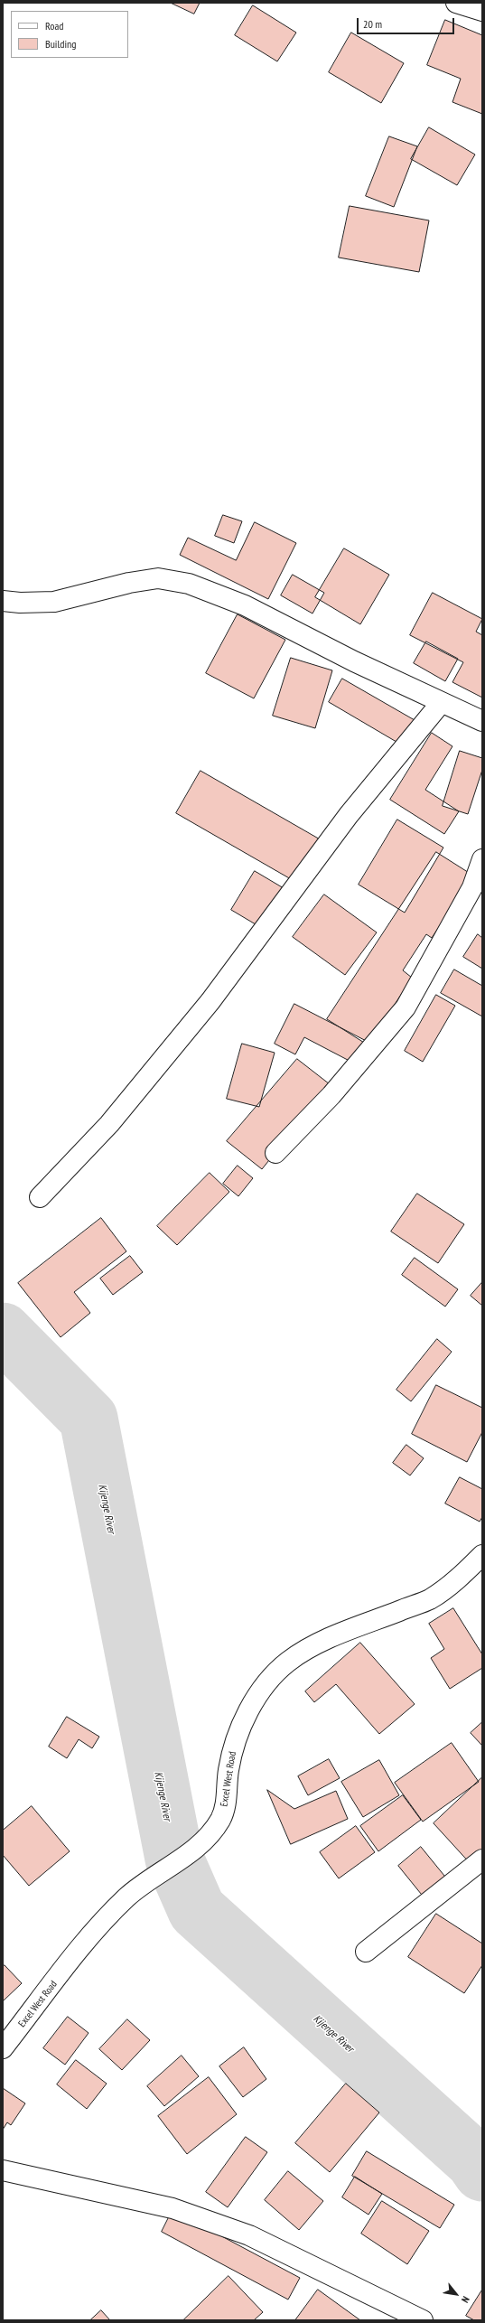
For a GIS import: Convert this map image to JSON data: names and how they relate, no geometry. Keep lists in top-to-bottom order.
{
  "streets": {
    "street": ["Excel West Road"]
  },
  "water": ["Kijenge River"],
  "legend": ["Road", "Building"],
  "scale_bar": "20 m",
  "north": "bottom right"
}
